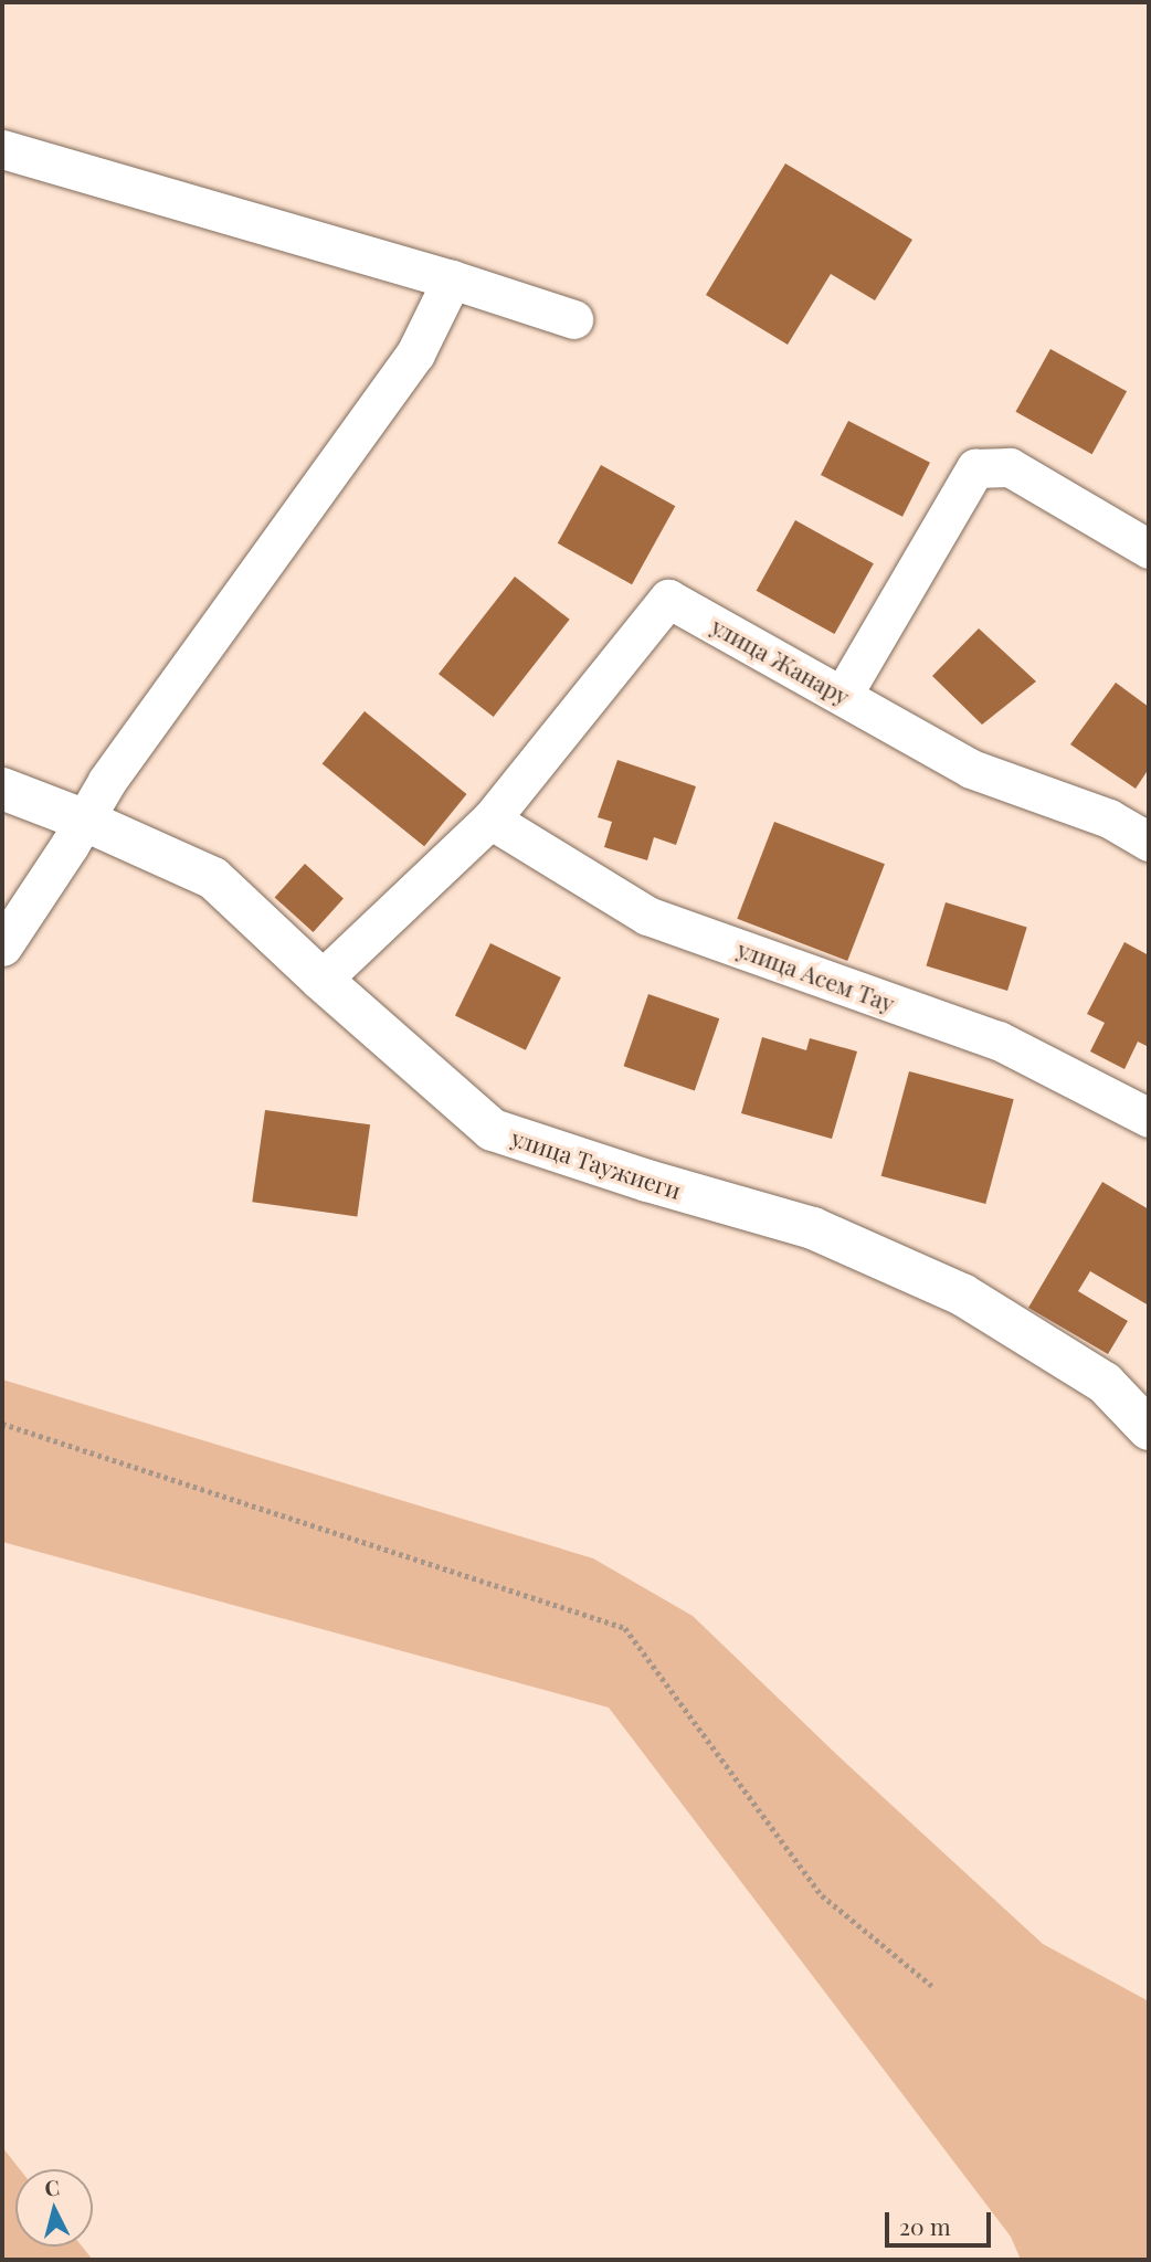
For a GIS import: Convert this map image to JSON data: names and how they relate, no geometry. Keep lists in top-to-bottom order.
{
  "streets": {
    "street": ["улица Жанару", "улица Асем Тау", "улица Таужиеги"]
  },
  "crossings": [
    ["улица Жанару", "улица Асем Тау"]
  ],
  "scale_bar": "20 m",
  "north": "top"
}
